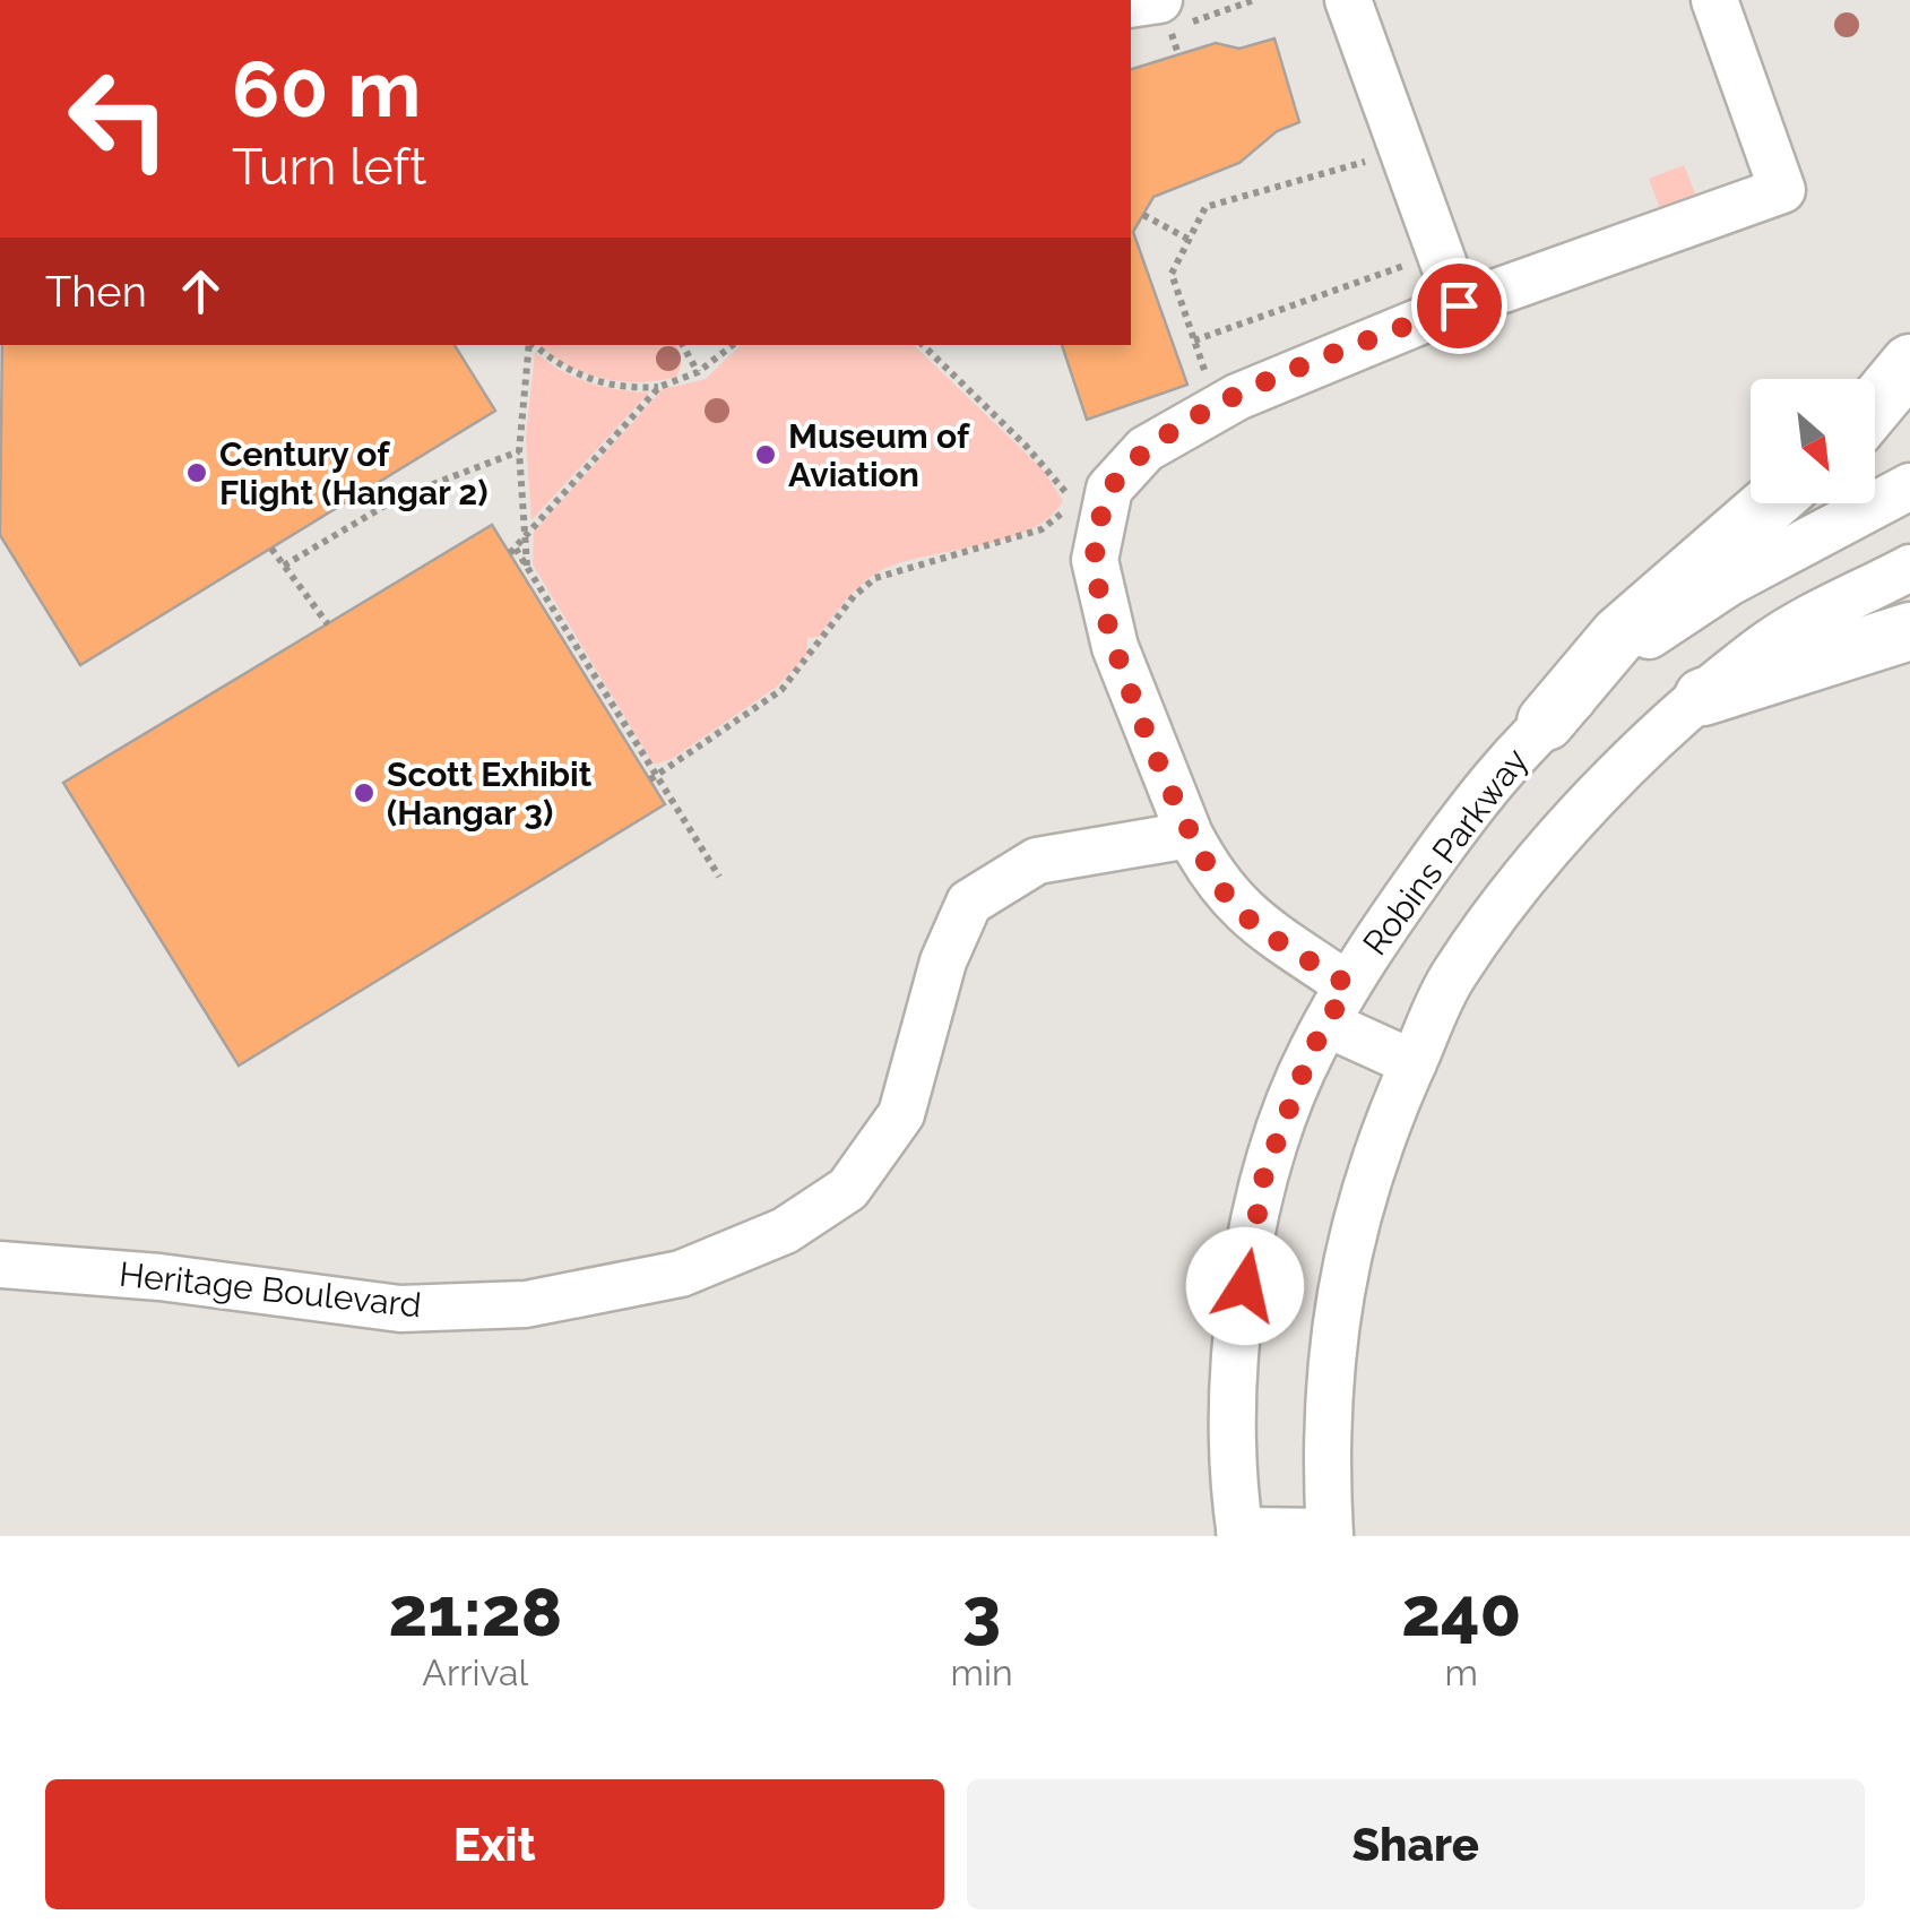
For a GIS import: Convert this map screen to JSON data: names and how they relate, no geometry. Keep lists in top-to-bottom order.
{
  "streets": {
    "street": ["Robins Parkway", "Heritage Boulevard"]
  },
  "places": ["Museum of Aviation", "Century of Flight (Hangar 2)", "Scott Exhibit (Hangar 3)"],
  "north": "bottom right",
  "page": {
    "turn": ["60 m", "Turn left"],
    "then": "Then",
    "eta": [
      "21:28",
      "Arrival",
      "3",
      "min",
      "240",
      "m"
    ],
    "buttons": ["Exit", "Share"]
  }
}
